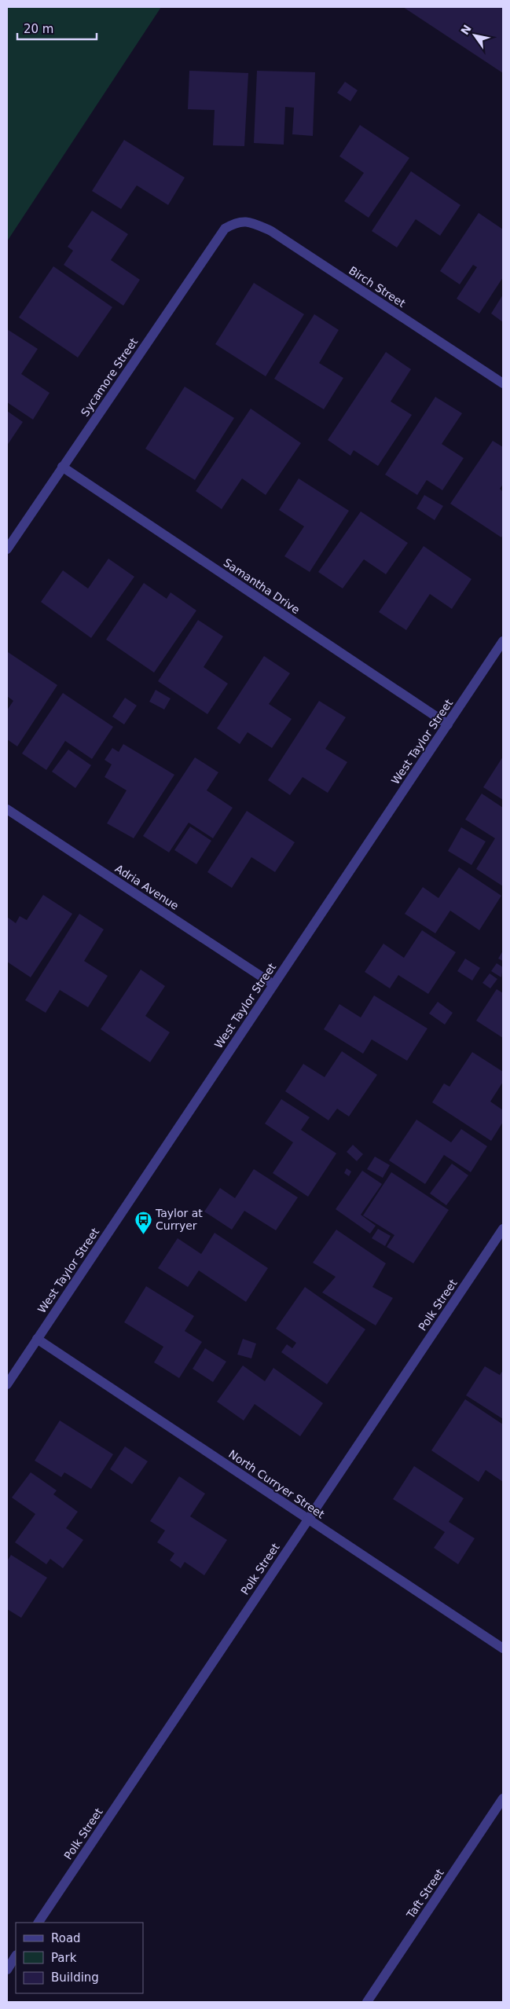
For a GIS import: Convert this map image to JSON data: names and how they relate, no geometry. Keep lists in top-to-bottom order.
{
  "streets": {
    "street": [
      "Birch Street",
      "Sycamore Street",
      "Samantha Drive",
      "West Taylor Street",
      "Adria Avenue",
      "Polk Street",
      "North Curryer Street",
      "Taft Street"
    ]
  },
  "crossings": [
    ["Birch Street", "Sycamore Street"],
    ["Sycamore Street", "Samantha Drive"],
    ["Samantha Drive", "West Taylor Street"],
    ["West Taylor Street", "Adria Avenue"],
    ["West Taylor Street", "North Curryer Street"],
    ["Polk Street", "North Curryer Street"]
  ],
  "places": {
    "bus stop": ["Taylor at Curryer"]
  },
  "legend": ["Road", "Park", "Building"],
  "scale_bar": "20 m",
  "north": "top left"
}
